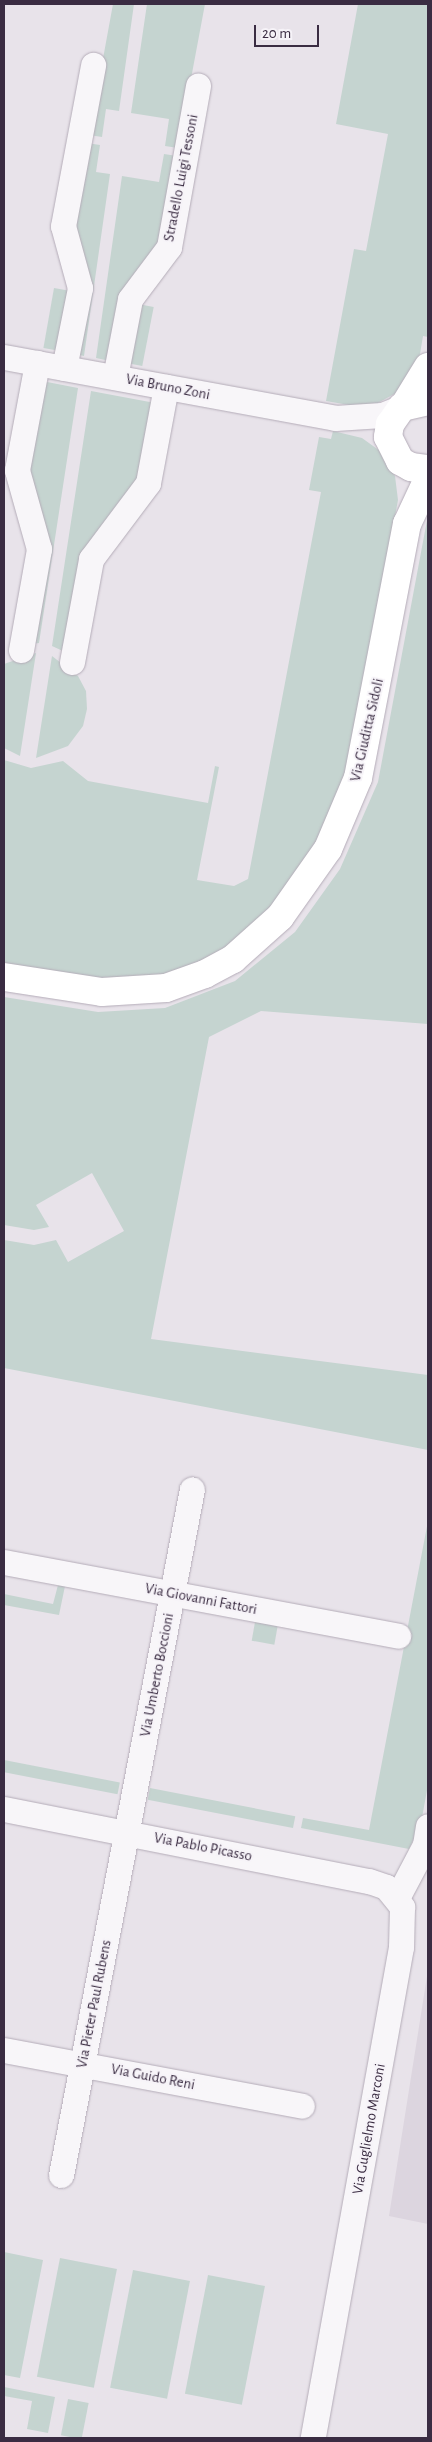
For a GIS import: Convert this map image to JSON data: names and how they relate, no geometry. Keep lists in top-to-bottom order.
{
  "streets": {
    "street": [
      "Stradello Luigi Tessoni",
      "Via Bruno Zoni",
      "Via Giuditta Sidoli",
      "Via Giovanni Fattori",
      "Via Umberto Boccioni",
      "Via Pablo Picasso",
      "Via Pieter Paul Rubens",
      "Via Guido Reni",
      "Via Guglielmo Marconi"
    ]
  },
  "crossings": [
    ["Stradello Luigi Tessoni", "Via Bruno Zoni"],
    ["Via Bruno Zoni", "Via Giuditta Sidoli"],
    ["Via Giovanni Fattori", "Via Umberto Boccioni"],
    ["Via Umberto Boccioni", "Via Pablo Picasso"],
    ["Via Umberto Boccioni", "Via Pieter Paul Rubens"],
    ["Via Pablo Picasso", "Via Pieter Paul Rubens"],
    ["Via Pablo Picasso", "Via Guglielmo Marconi"],
    ["Via Pieter Paul Rubens", "Via Guido Reni"]
  ],
  "scale_bar": "20 m"
}
